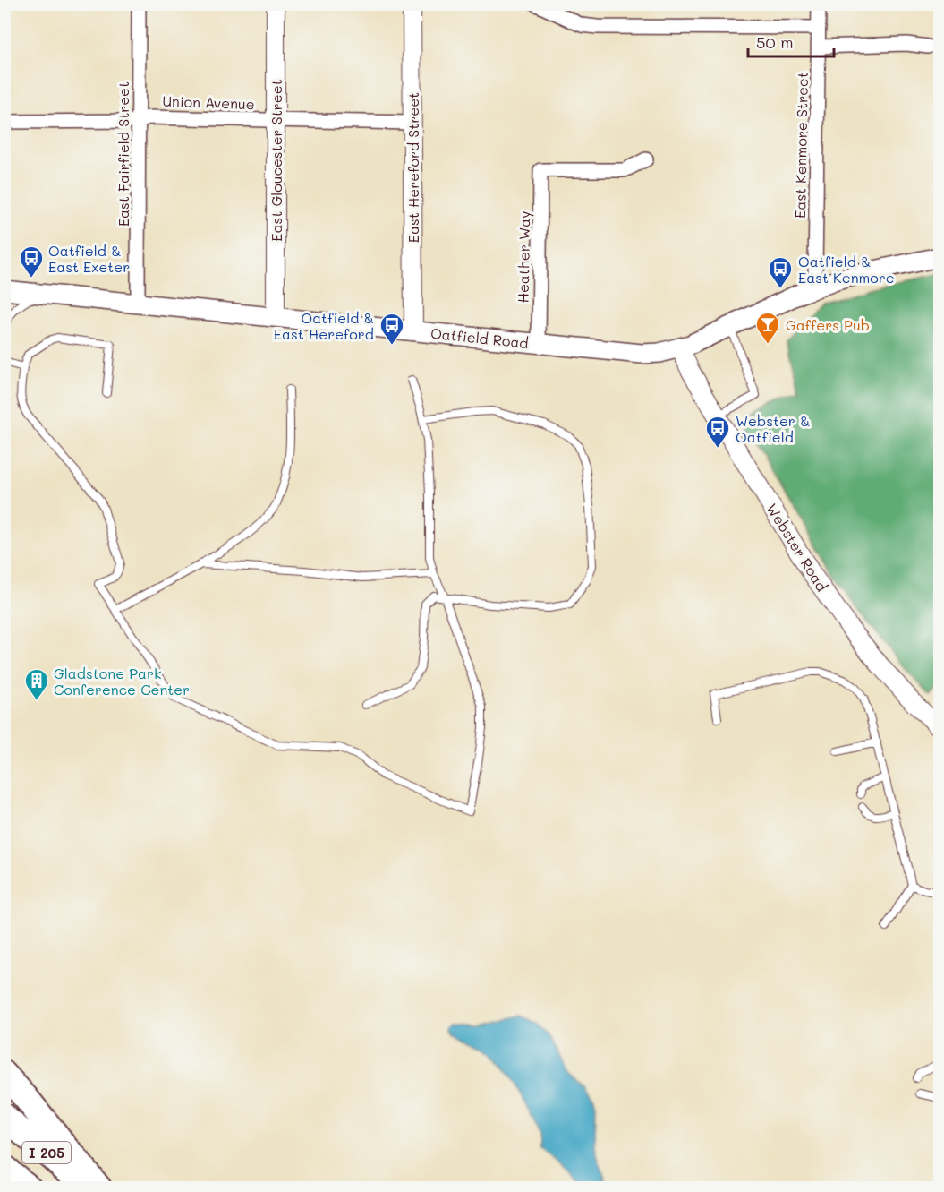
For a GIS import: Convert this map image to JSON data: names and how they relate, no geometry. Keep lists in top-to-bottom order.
{
  "streets": {
    "highway": ["I 205"],
    "main road": ["Oatfield Road"],
    "street": [
      "Union Avenue",
      "East Kenmore Street",
      "East Fairfield Street",
      "East Gloucester Street",
      "East Hereford Street",
      "Heather Way",
      "Webster Road"
    ]
  },
  "crossings": [
    ["Union Avenue", "East Fairfield Street"],
    ["Union Avenue", "East Gloucester Street"],
    ["Union Avenue", "East Hereford Street"],
    ["East Kenmore Street", "Oatfield Road"],
    ["East Fairfield Street", "Oatfield Road"],
    ["East Gloucester Street", "Oatfield Road"],
    ["East Hereford Street", "Oatfield Road"],
    ["Heather Way", "Oatfield Road"],
    ["Oatfield Road", "Webster Road"]
  ],
  "places": {
    "bus stop": [
      "Oatfield & East Exeter",
      "Oatfield & East Kenmore",
      "Oatfield & East Hereford",
      "Webster & Oatfield"
    ],
    "bar": ["Gaffers Pub"],
    "building": ["Gladstone Park Conference Center"]
  },
  "scale_bar": "50 m"
}
